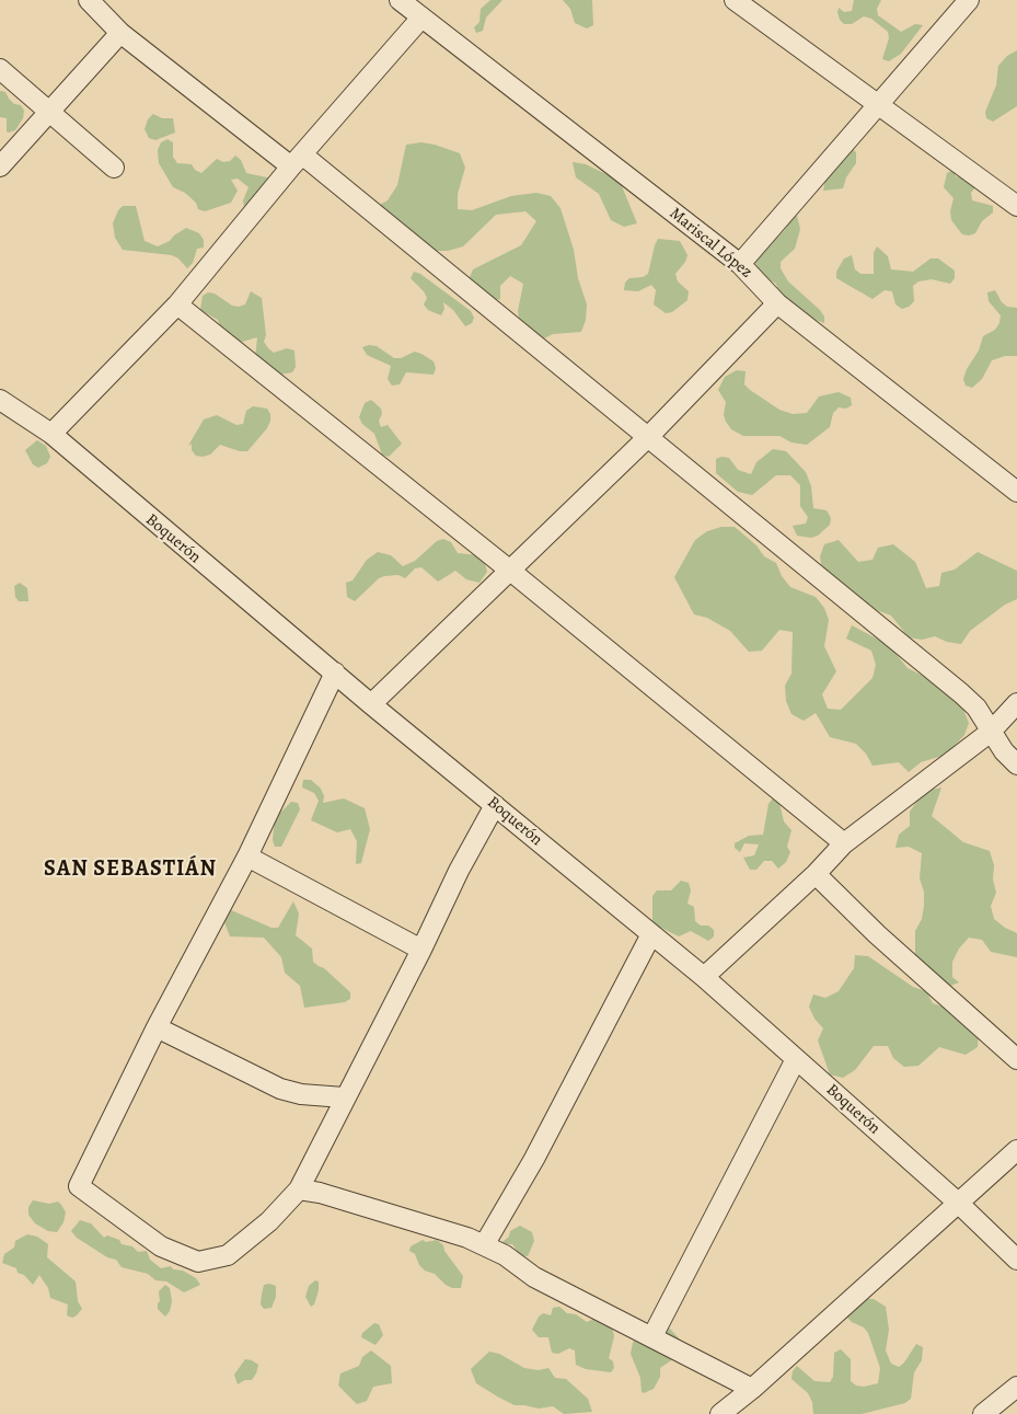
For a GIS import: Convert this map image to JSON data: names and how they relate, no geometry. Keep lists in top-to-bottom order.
{
  "streets": {
    "street": ["Mariscal López", "Boquerón"]
  },
  "districts": ["SAN SEBASTIÁN"]
}
